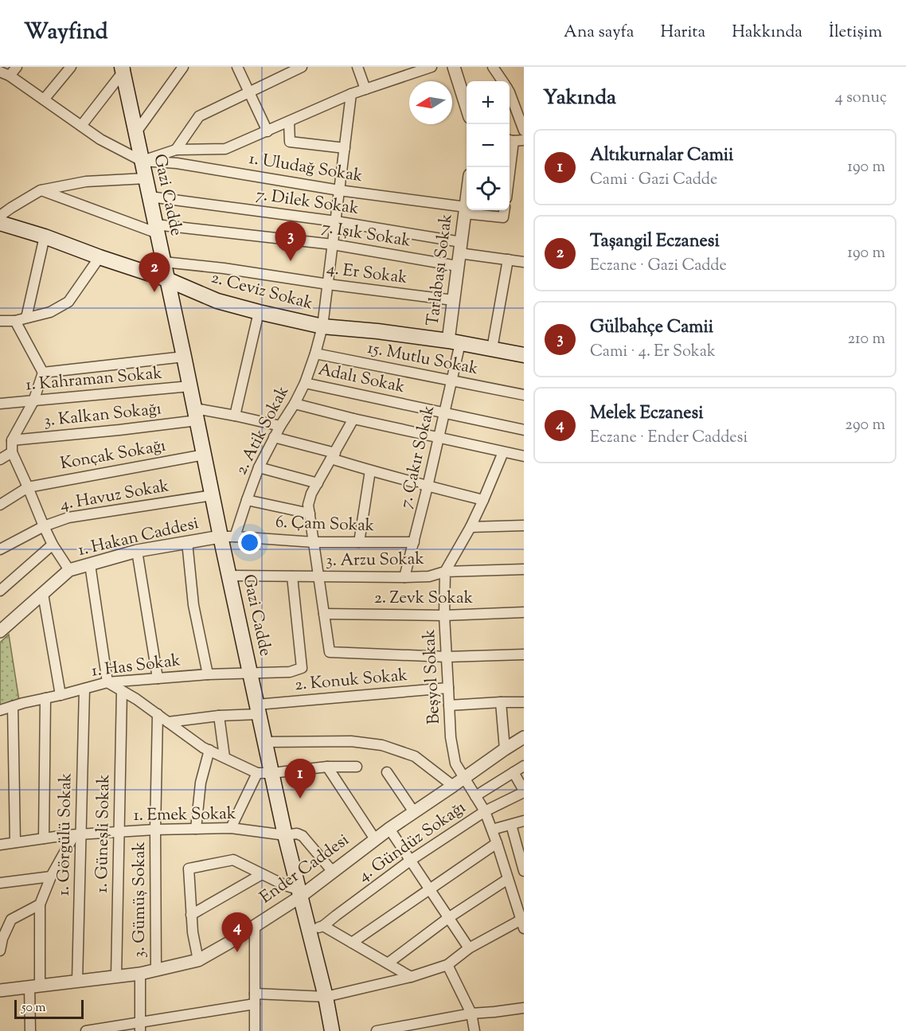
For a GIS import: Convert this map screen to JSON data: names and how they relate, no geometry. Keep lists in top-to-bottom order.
{
  "streets": {
    "main road": ["Gazi Cadde", "2. Ceviz Sokak"],
    "street": [
      "1. Uludağ Sokak",
      "7. Dilek Sokak",
      "7. Işık Sokak",
      "Tarlabaşı Sokak",
      "4. Er Sokak",
      "15. Mutlu Sokak",
      "Adalı Sokak",
      "1. Kahraman Sokak",
      "3. Kalkan Sokağı",
      "2. Atik Sokak",
      "Konçak Sokağı",
      "7. Çakır Sokak",
      "4. Havuz Sokak",
      "6. Çam Sokak",
      "1. Hakan Caddesi",
      "3. Arzu Sokak",
      "2. Zevk Sokak",
      "1. Has Sokak",
      "Beşyol Sokak",
      "2. Konuk Sokak",
      "1. Emek Sokak",
      "1. Güneşli Sokak",
      "1. Görgülü Sokak",
      "4. Gündüz Sokağı",
      "Ender Caddesi",
      "3. Gümüş Sokak"
    ]
  },
  "crossings": [
    ["1. Uludağ Sokak", "Gazi Cadde"],
    ["1. Uludağ Sokak", "Tarlabaşı Sokak"],
    ["1. Uludağ Sokak", "2. Atik Sokak"],
    ["Gazi Cadde", "7. Dilek Sokak"],
    ["Gazi Cadde", "7. Işık Sokak"],
    ["Gazi Cadde", "4. Er Sokak"],
    ["Gazi Cadde", "2. Ceviz Sokak"],
    ["Gazi Cadde", "1. Kahraman Sokak"],
    ["Gazi Cadde", "3. Kalkan Sokağı"],
    ["Gazi Cadde", "2. Atik Sokak"],
    ["Gazi Cadde", "Konçak Sokağı"],
    ["Gazi Cadde", "4. Havuz Sokak"],
    ["Gazi Cadde", "6. Çam Sokak"],
    ["Gazi Cadde", "1. Hakan Caddesi"],
    ["Gazi Cadde", "3. Arzu Sokak"],
    ["Gazi Cadde", "1. Has Sokak"],
    ["Gazi Cadde", "2. Konuk Sokak"],
    ["Gazi Cadde", "1. Emek Sokak"],
    ["Gazi Cadde", "Ender Caddesi"],
    ["7. Dilek Sokak", "Tarlabaşı Sokak"],
    ["7. Dilek Sokak", "2. Atik Sokak"],
    ["7. Işık Sokak", "Tarlabaşı Sokak"],
    ["7. Işık Sokak", "2. Atik Sokak"],
    ["Tarlabaşı Sokak", "4. Er Sokak"],
    ["Tarlabaşı Sokak", "2. Ceviz Sokak"],
    ["Tarlabaşı Sokak", "7. Çakır Sokak"],
    ["4. Er Sokak", "2. Atik Sokak"],
    ["2. Ceviz Sokak", "2. Atik Sokak"],
    ["2. Ceviz Sokak", "7. Çakır Sokak"],
    ["15. Mutlu Sokak", "2. Atik Sokak"],
    ["15. Mutlu Sokak", "7. Çakır Sokak"],
    ["Adalı Sokak", "2. Atik Sokak"],
    ["Adalı Sokak", "7. Çakır Sokak"],
    ["3. Kalkan Sokağı", "2. Atik Sokak"],
    ["2. Atik Sokak", "6. Çam Sokak"],
    ["2. Atik Sokak", "1. Hakan Caddesi"],
    ["7. Çakır Sokak", "6. Çam Sokak"],
    ["7. Çakır Sokak", "3. Arzu Sokak"],
    ["6. Çam Sokak", "1. Hakan Caddesi"],
    ["3. Arzu Sokak", "1. Has Sokak"],
    ["3. Arzu Sokak", "Beşyol Sokak"],
    ["2. Zevk Sokak", "Beşyol Sokak"],
    ["1. Has Sokak", "1. Görgülü Sokak"],
    ["Beşyol Sokak", "2. Konuk Sokak"],
    ["Beşyol Sokak", "4. Gündüz Sokağı"],
    ["Beşyol Sokak", "Ender Caddesi"],
    ["1. Emek Sokak", "1. Güneşli Sokak"],
    ["1. Emek Sokak", "1. Görgülü Sokak"],
    ["1. Emek Sokak", "Ender Caddesi"],
    ["1. Emek Sokak", "3. Gümüş Sokak"],
    ["1. Güneşli Sokak", "Ender Caddesi"],
    ["1. Görgülü Sokak", "Ender Caddesi"],
    ["Ender Caddesi", "3. Gümüş Sokak"]
  ],
  "scale_bar": "50 m",
  "north": "left",
  "page": {
    "header": "Wayfind",
    "nav": [
      "Ana sayfa",
      "Harita",
      "Hakkında",
      "İletişim"
    ],
    "heading": ["Yakında", "4 sonuç"],
    "map_buttons": ["+", "−"],
    "list": [
      {
        "mark": "1",
        "name": "Altıkurnalar Camii",
        "note": "Cami · Gazi Cadde",
        "value": "190 m"
      },
      {
        "mark": "2",
        "name": "Taşangil Eczanesi",
        "note": "Eczane · Gazi Cadde",
        "value": "190 m"
      },
      {
        "mark": "3",
        "name": "Gülbahçe Camii",
        "note": "Cami · 4. Er Sokak",
        "value": "210 m"
      },
      {
        "mark": "4",
        "name": "Melek Eczanesi",
        "note": "Eczane · Ender Caddesi",
        "value": "290 m"
      }
    ],
    "pins": [
      "3",
      "2",
      "1",
      "4"
    ],
    "scale": "50 m"
  }
}
